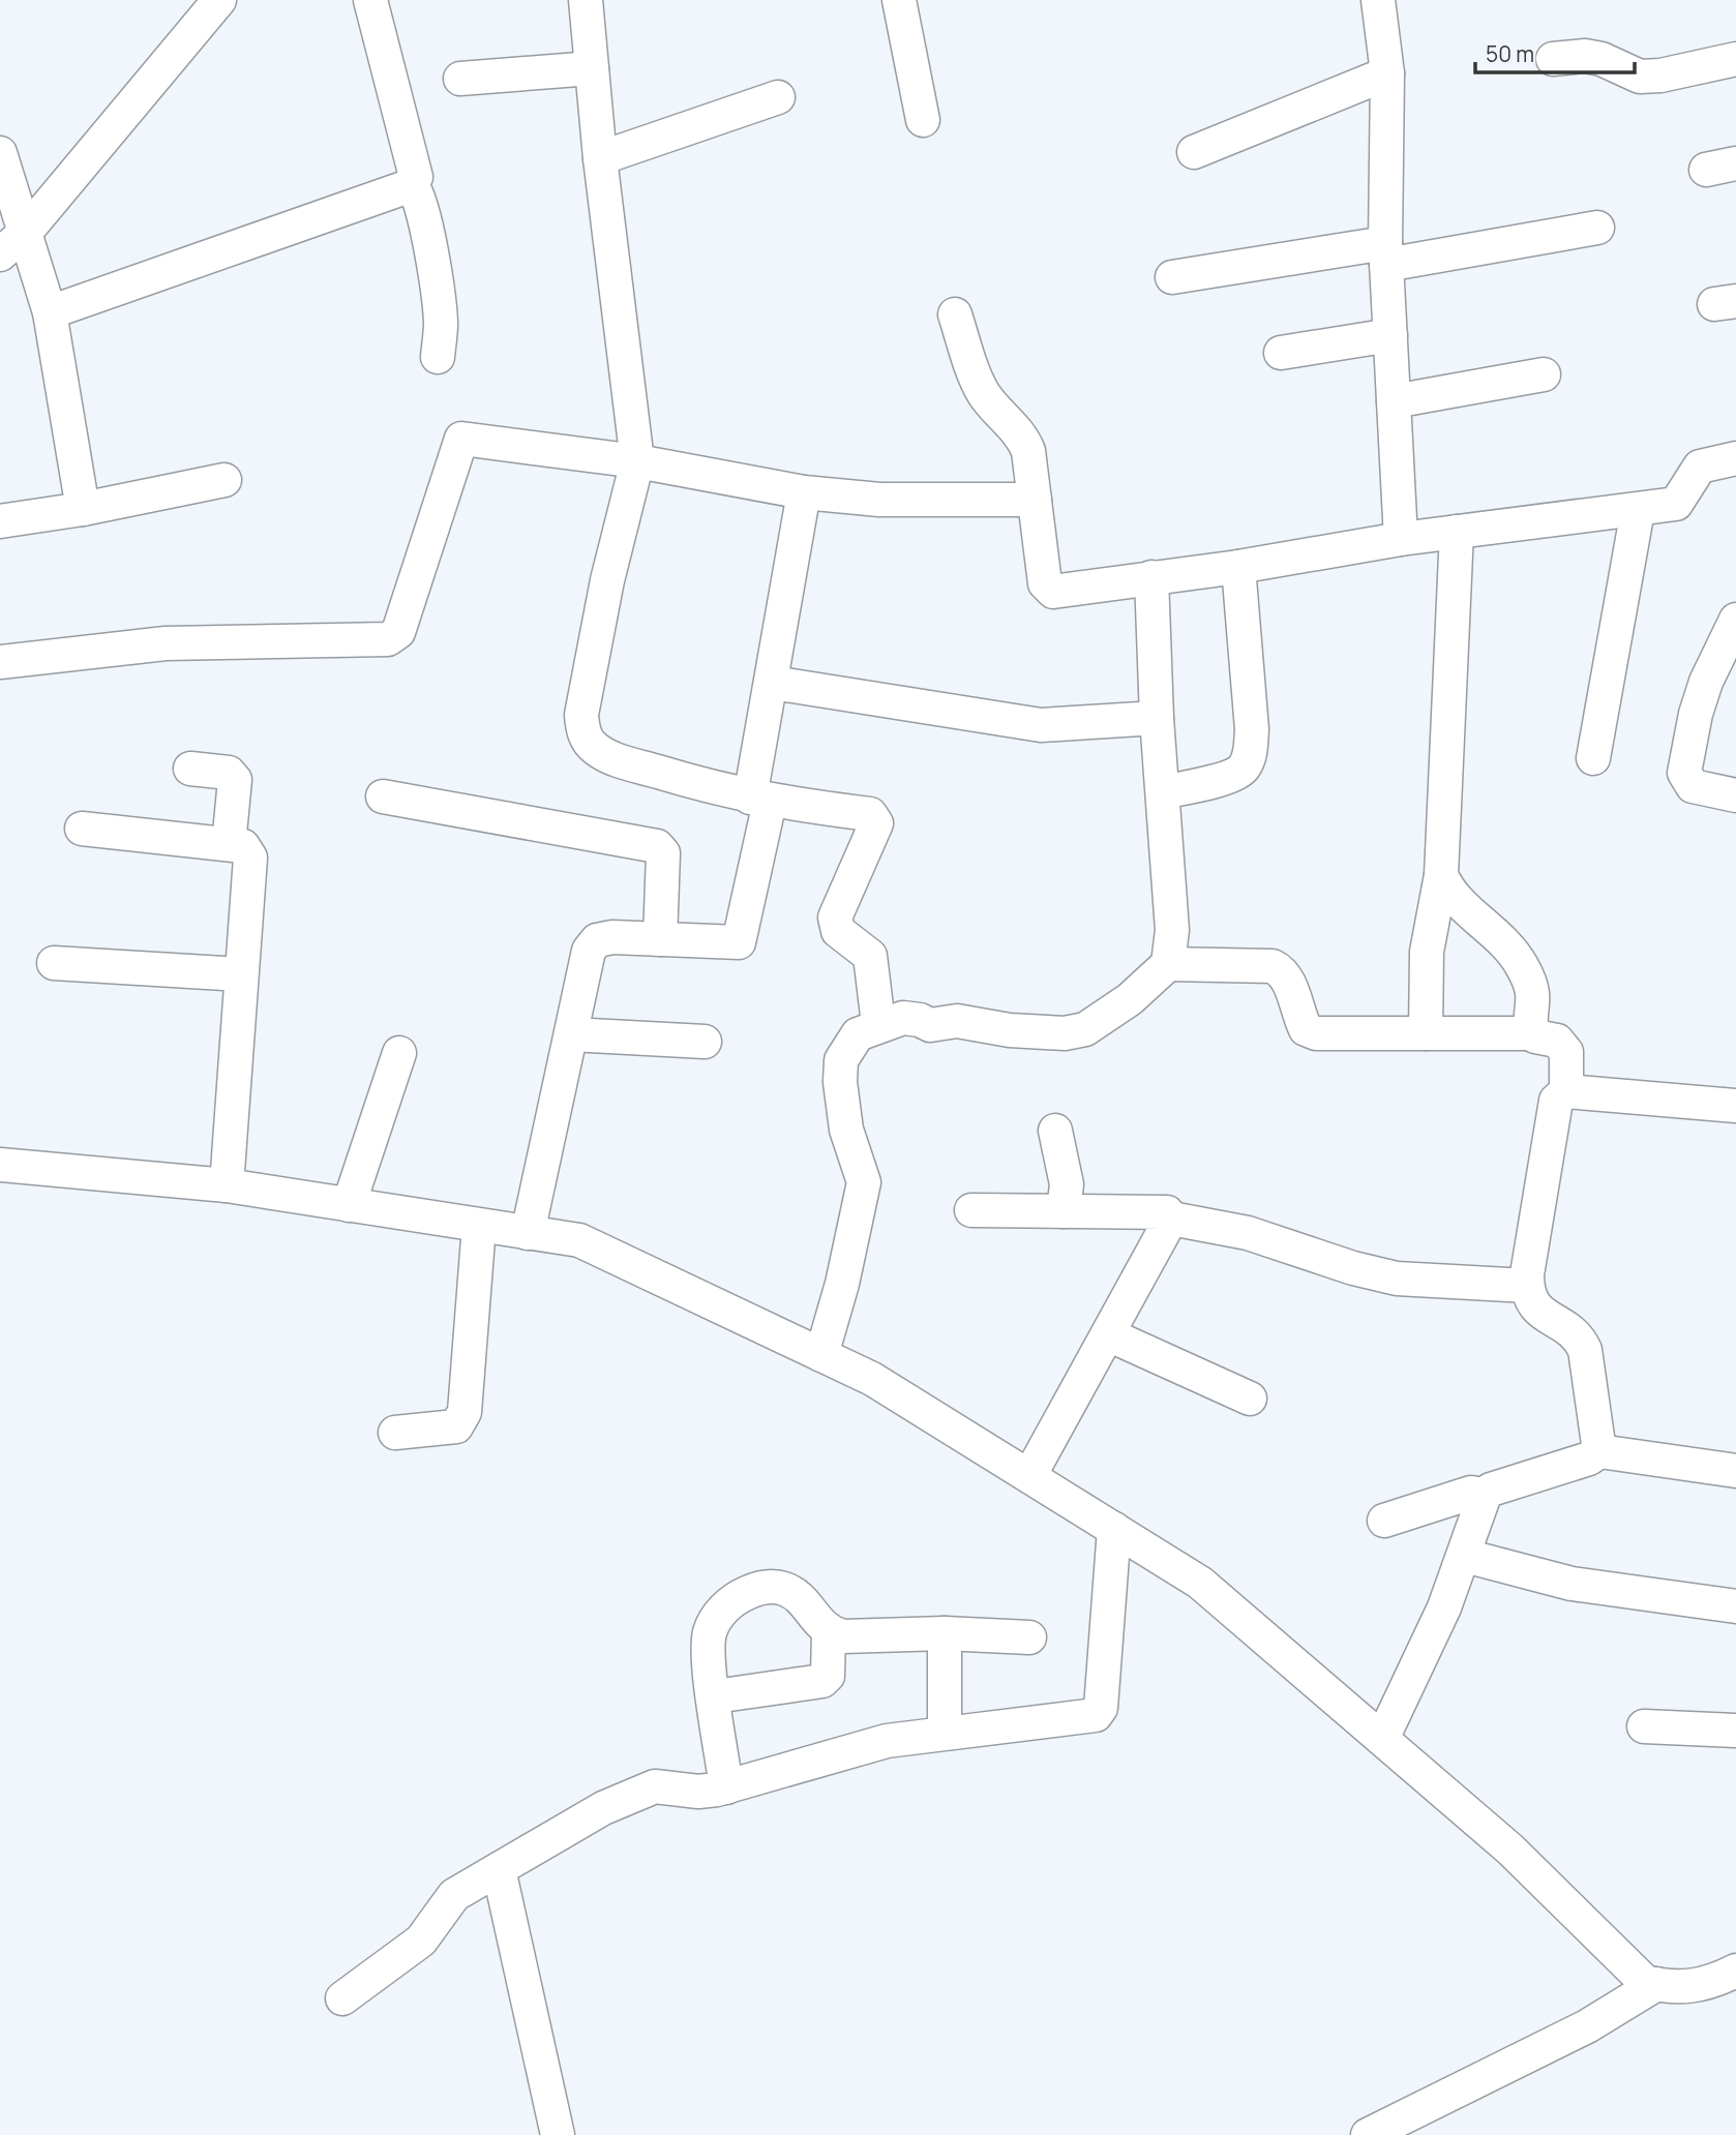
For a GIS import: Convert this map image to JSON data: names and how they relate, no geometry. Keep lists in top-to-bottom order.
{
  "scale_bar": "50 m"
}
